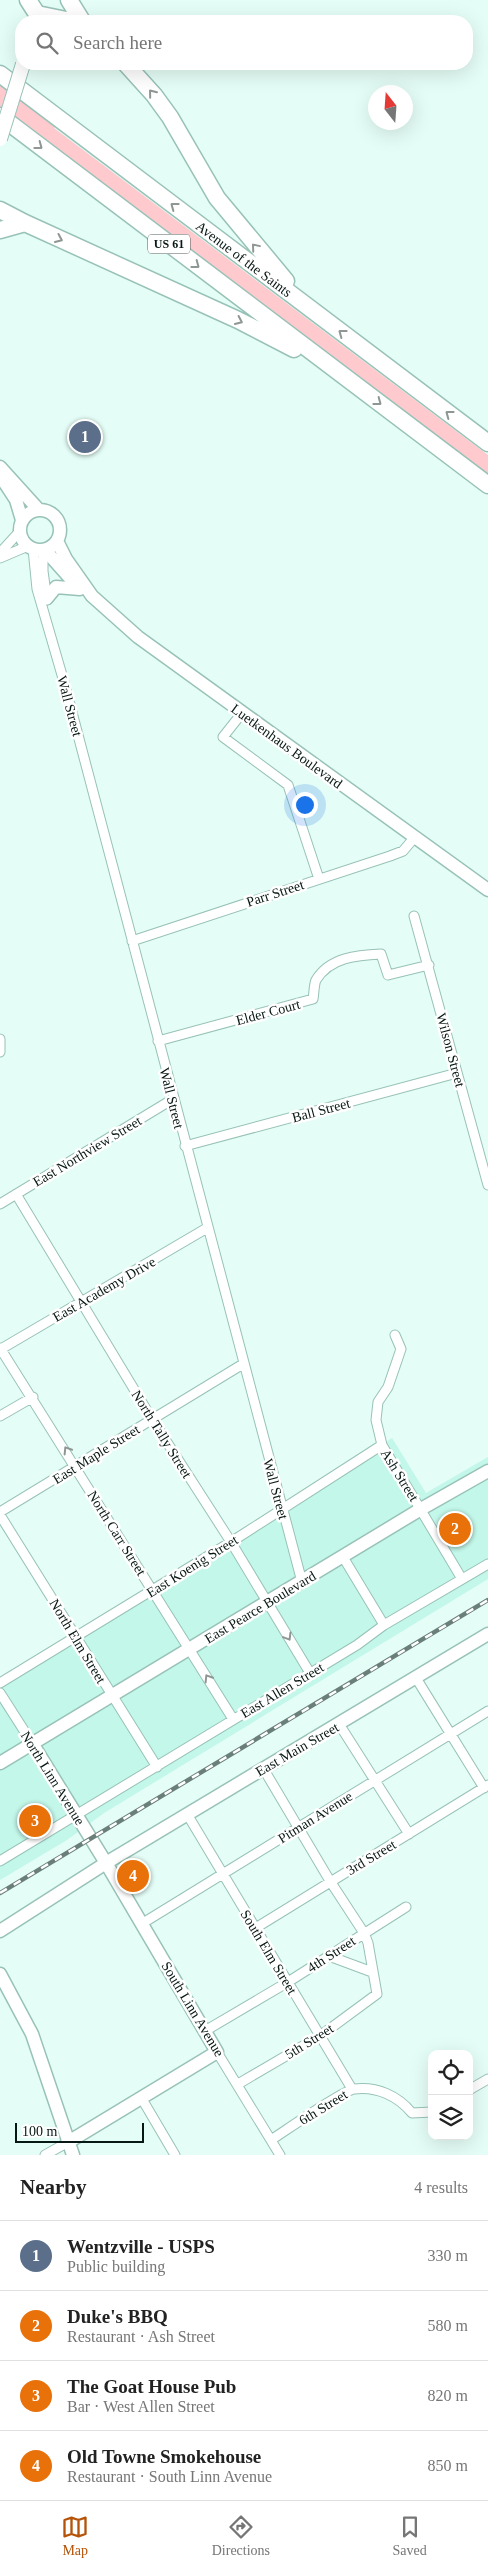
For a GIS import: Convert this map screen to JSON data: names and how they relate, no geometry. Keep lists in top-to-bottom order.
{
  "streets": {
    "highway": ["US 61", "Avenue of the Saints"],
    "main road": [
      "Luetkenhaus Boulevard",
      "East Pearce Boulevard",
      "East Main Street",
      "North Linn Avenue",
      "South Linn Avenue"
    ],
    "street": [
      "Wall Street",
      "Parr Street",
      "Elder Court",
      "Wilson Street",
      "Ball Street",
      "East Northview Street",
      "East Academy Drive",
      "North Tally Street",
      "East Maple Street",
      "Ash Street",
      "North Carr Street",
      "East Koenig Street",
      "North Elm Street",
      "East Allen Street",
      "Pitman Avenue",
      "3rd Street",
      "South Elm Street",
      "4th Street",
      "5th Street",
      "6th Street"
    ]
  },
  "crossings": [
    ["Wall Street", "Luetkenhaus Boulevard"],
    ["Wall Street", "Parr Street"],
    ["Wall Street", "Elder Court"],
    ["Wall Street", "Ball Street"],
    ["Wall Street", "East Northview Street"],
    ["Wall Street", "East Academy Drive"],
    ["Wall Street", "East Maple Street"],
    ["Wall Street", "East Koenig Street"],
    ["Wall Street", "East Pearce Boulevard"],
    ["Luetkenhaus Boulevard", "Parr Street"],
    ["Elder Court", "Wilson Street"],
    ["Wilson Street", "Ball Street"],
    ["East Northview Street", "North Tally Street"],
    ["East Academy Drive", "North Tally Street"],
    ["East Academy Drive", "North Carr Street"],
    ["North Tally Street", "East Maple Street"],
    ["North Tally Street", "East Koenig Street"],
    ["North Tally Street", "East Pearce Boulevard"],
    ["North Tally Street", "East Allen Street"],
    ["East Maple Street", "North Carr Street"],
    ["East Maple Street", "North Elm Street"],
    ["Ash Street", "East Koenig Street"],
    ["Ash Street", "East Pearce Boulevard"],
    ["Ash Street", "East Allen Street"],
    ["North Carr Street", "East Koenig Street"],
    ["North Carr Street", "East Pearce Boulevard"],
    ["North Carr Street", "East Allen Street"],
    ["East Koenig Street", "North Elm Street"],
    ["East Pearce Boulevard", "North Elm Street"],
    ["East Pearce Boulevard", "North Linn Avenue"],
    ["North Elm Street", "East Allen Street"],
    ["East Allen Street", "North Linn Avenue"],
    ["East Main Street", "North Linn Avenue"],
    ["East Main Street", "South Elm Street"],
    ["East Main Street", "South Linn Avenue"],
    ["North Linn Avenue", "South Linn Avenue"],
    ["Pitman Avenue", "South Elm Street"],
    ["Pitman Avenue", "South Linn Avenue"],
    ["3rd Street", "South Elm Street"],
    ["South Elm Street", "4th Street"],
    ["South Elm Street", "5th Street"],
    ["South Elm Street", "6th Street"],
    ["4th Street", "South Linn Avenue"],
    ["South Linn Avenue", "5th Street"],
    ["South Linn Avenue", "6th Street"]
  ],
  "one_way": ["North Carr Street"],
  "scale_bar": "100 m",
  "north": "top",
  "page": {
    "search": "Search here",
    "pins": [
      "1",
      "2",
      "3",
      "4"
    ],
    "scale": "100 m",
    "heading": ["Nearby", "4 results"],
    "list": [
      {
        "mark": "1",
        "name": "Wentzville - USPS",
        "note": "Public building",
        "value": "330 m"
      },
      {
        "mark": "2",
        "name": "Duke's BBQ",
        "note": "Restaurant · Ash Street",
        "value": "580 m"
      },
      {
        "mark": "3",
        "name": "The Goat House Pub",
        "note": "Bar · West Allen Street",
        "value": "820 m"
      },
      {
        "mark": "4",
        "name": "Old Towne Smokehouse",
        "note": "Restaurant · South Linn Avenue",
        "value": "850 m"
      }
    ],
    "nav": ["Map", "Directions", "Saved"]
  }
}
